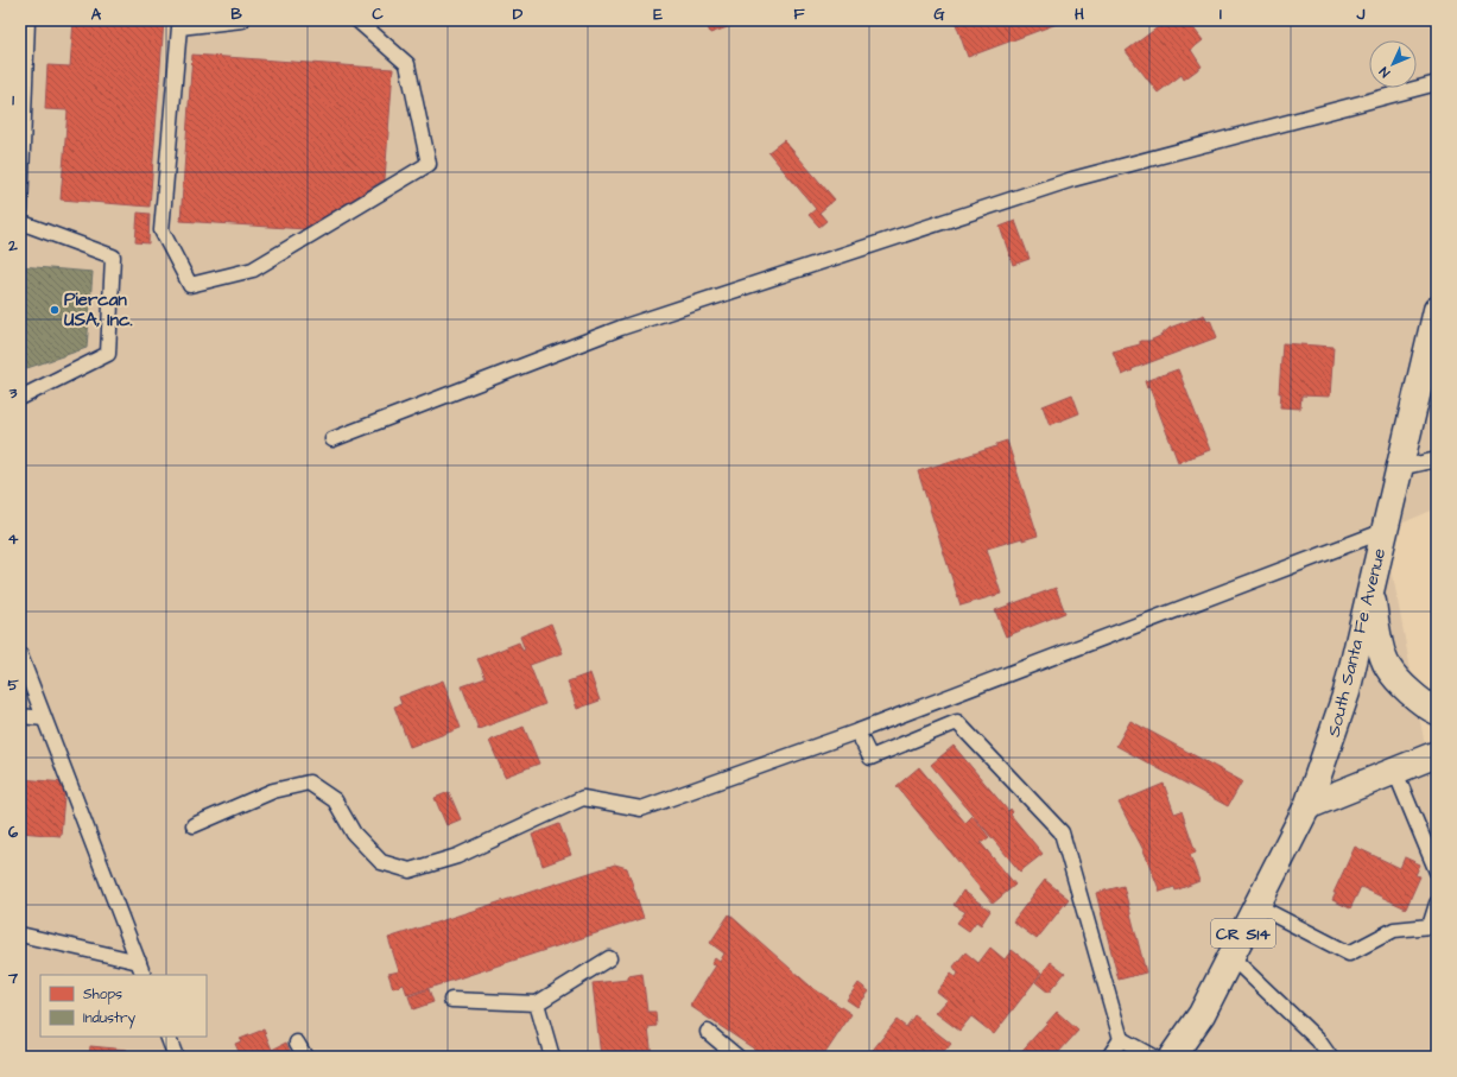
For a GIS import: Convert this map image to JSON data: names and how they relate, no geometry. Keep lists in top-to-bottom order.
{
  "streets": {
    "main road": ["South Santa Fe Avenue", "CR S14"]
  },
  "places": ["Piercan USA, Inc."],
  "legend": ["Shops", "Industry"],
  "north": "bottom left",
  "grid": {
    "columns": [
      "A",
      "B",
      "C",
      "D",
      "E",
      "F",
      "G",
      "H",
      "I",
      "J"
    ],
    "rows": [
      "1",
      "2",
      "3",
      "4",
      "5",
      "6",
      "7"
    ]
  }
}
